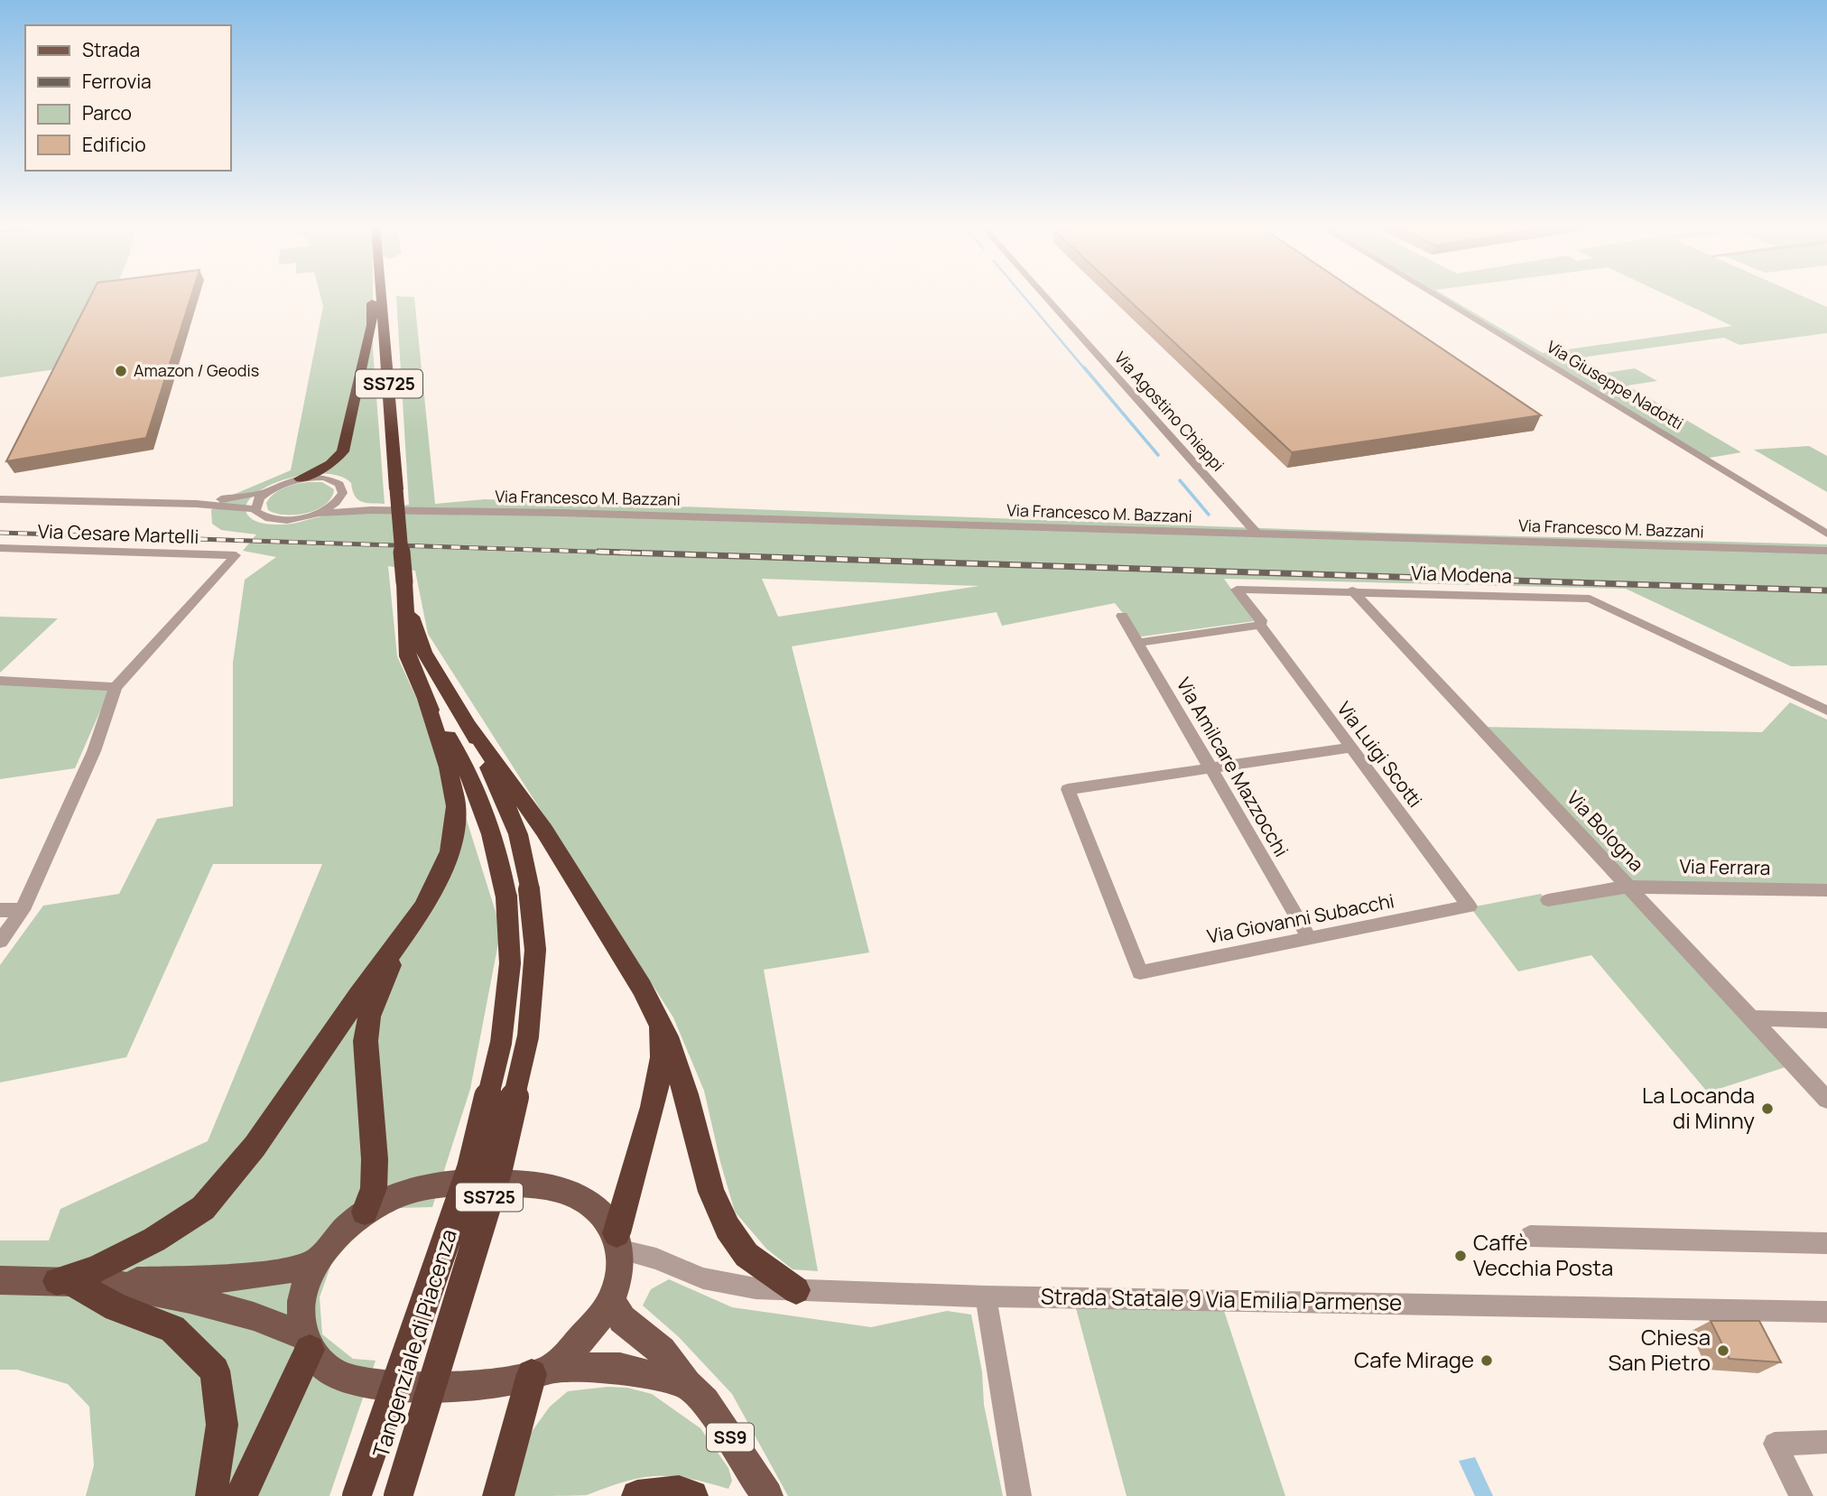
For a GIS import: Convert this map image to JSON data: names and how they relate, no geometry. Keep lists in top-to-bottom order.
{
  "streets": {
    "highway": ["SS725", "Tangenziale di Piacenza"],
    "main road": ["SS9"],
    "street": [
      "Via Giuseppe Nadotti",
      "Via Agostino Chieppi",
      "Via Francesco M. Bazzani",
      "Via Cesare Martelli",
      "Via Modena",
      "Via Luigi Scotti",
      "Via Amilcare Mazzocchi",
      "Via Bologna",
      "Via Ferrara",
      "Via Giovanni Subacchi",
      "Strada Statale 9 Via Emilia Parmense"
    ]
  },
  "crossings": [
    ["Via Agostino Chieppi", "Via Francesco M. Bazzani"],
    ["Via Modena", "Via Luigi Scotti"],
    ["Via Modena", "Via Bologna"],
    ["Via Luigi Scotti", "Via Giovanni Subacchi"],
    ["Via Amilcare Mazzocchi", "Via Giovanni Subacchi"],
    ["Via Bologna", "Via Ferrara"]
  ],
  "places": [
    "Amazon / Geodis",
    "La Locanda di Minny",
    "Caffè Vecchia Posta",
    "Chiesa San Pietro",
    "Cafe Mirage"
  ],
  "legend": [
    "Strada",
    "Ferrovia",
    "Parco",
    "Edificio"
  ]
}
